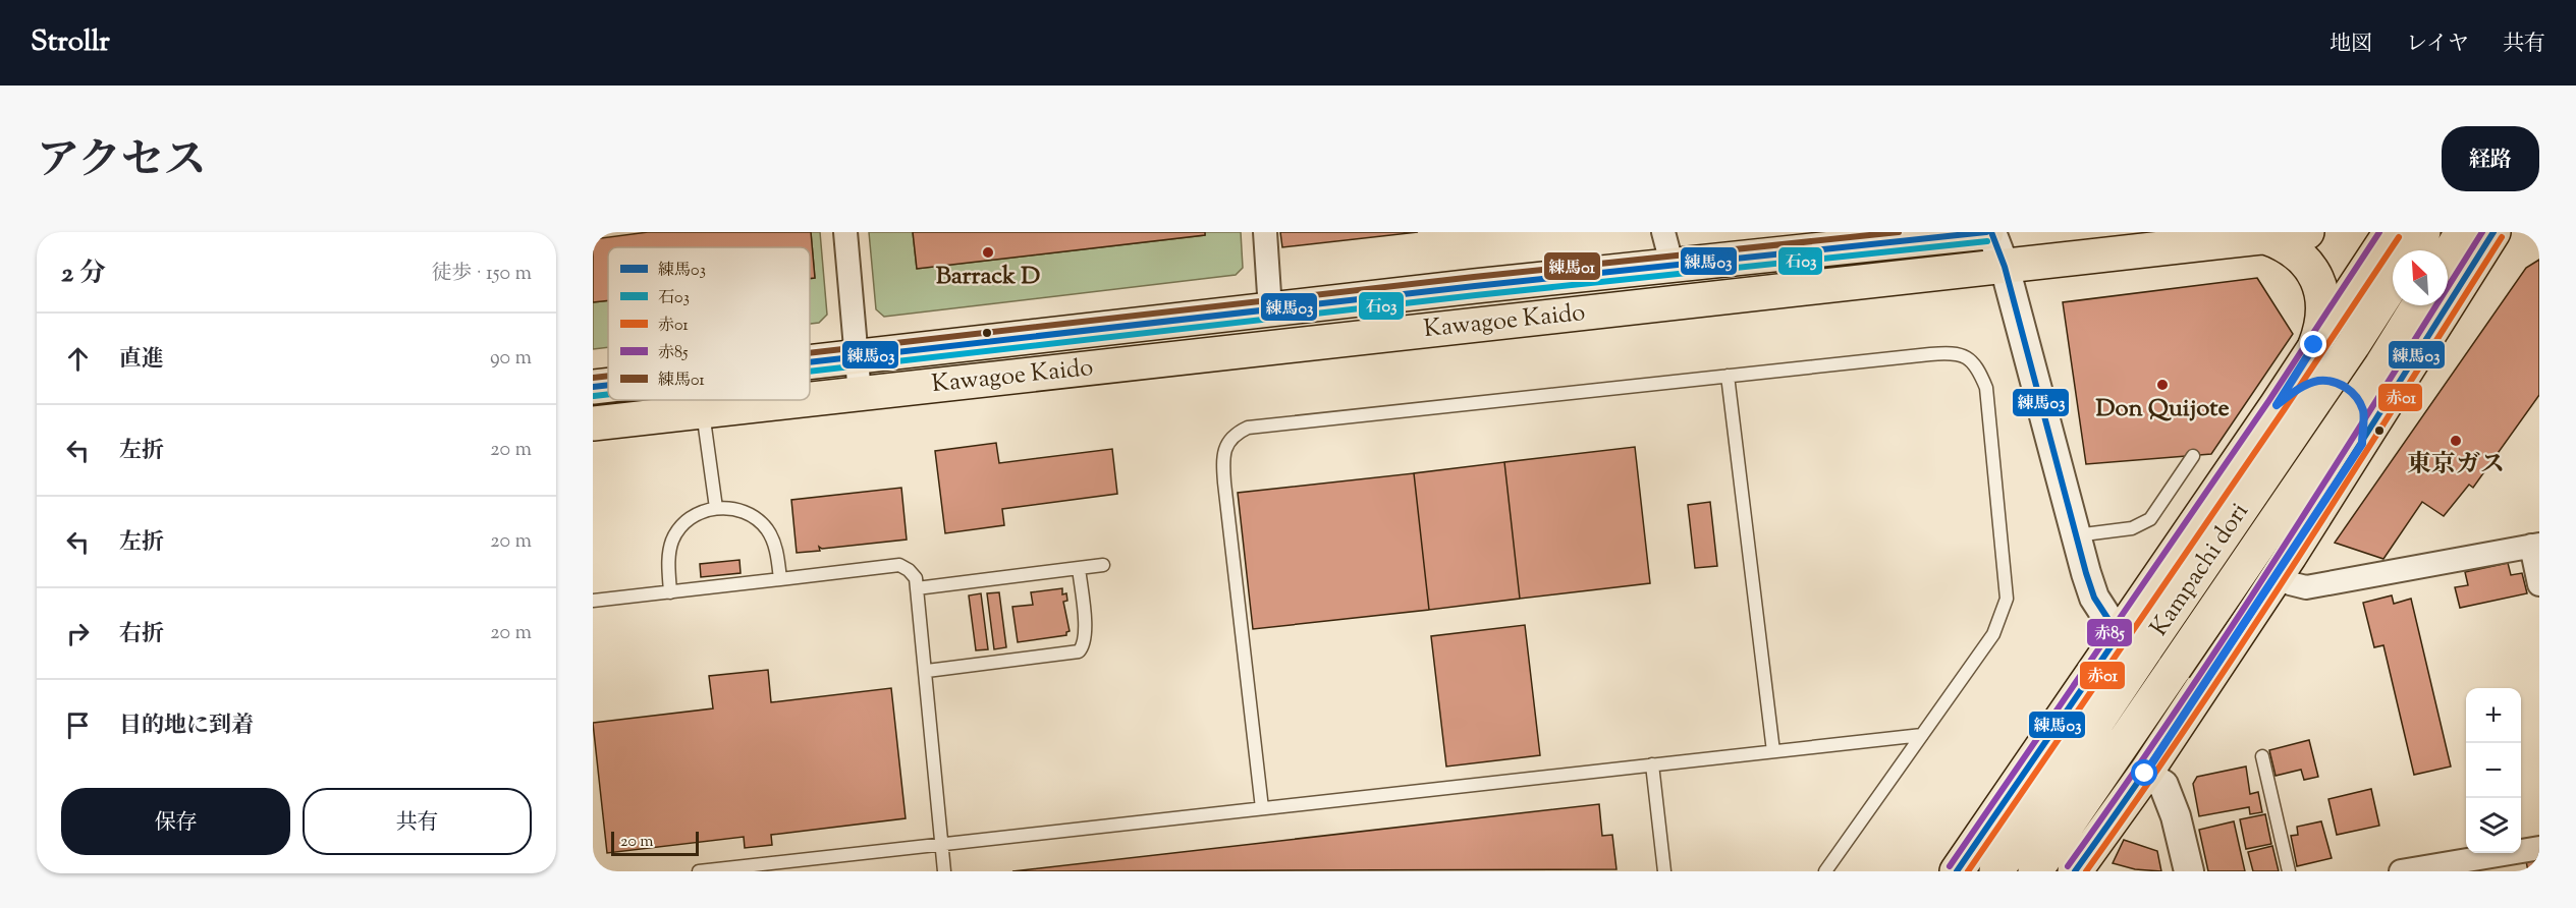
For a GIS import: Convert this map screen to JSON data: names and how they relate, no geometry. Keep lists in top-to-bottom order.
{
  "streets": {
    "main road": ["Kawagoe Kaido", "Kampachi dori"]
  },
  "places": ["Barrack D", "Don Quijote", "東京ガス"],
  "lines": [
    "transit line 練馬03",
    "transit line 赤85",
    "transit line 練馬01",
    "transit line 赤01",
    "transit line 石03"
  ],
  "legend": [
    "練馬03",
    "石03",
    "赤01",
    "赤85",
    "練馬01"
  ],
  "scale_bar": "20 m",
  "north": "top left",
  "page": {
    "header": "Strollr",
    "nav": ["地図", "レイヤ", "共有"],
    "title": "アクセス",
    "buttons": [
      "経路",
      ["保存", "共有"]
    ],
    "heading": ["2 分", "徒歩 · 150 m"],
    "list": [
      ["直進", "90 m"],
      ["左折", "20 m"],
      ["左折", "20 m"],
      ["右折", "20 m"],
      "目的地に到着"
    ],
    "map_buttons": ["+", "−"],
    "scale": "20 m"
  }
}
